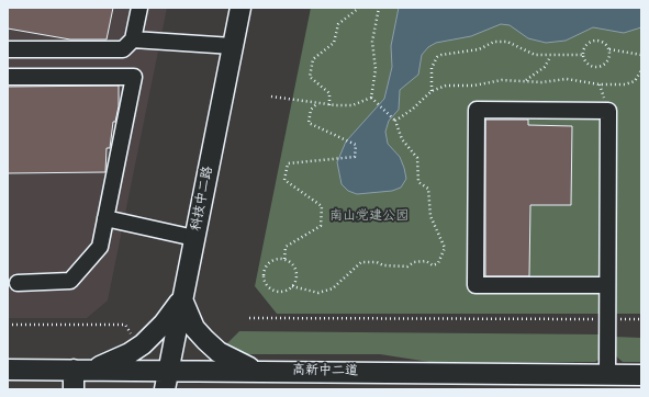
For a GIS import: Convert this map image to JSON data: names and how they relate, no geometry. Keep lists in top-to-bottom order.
{
  "streets": {
    "main road": ["科技中二路", "高新中二道"]
  },
  "crossings": [
    ["科技中二路", "高新中二道"]
  ],
  "parks": ["南山党建公园"]
}
